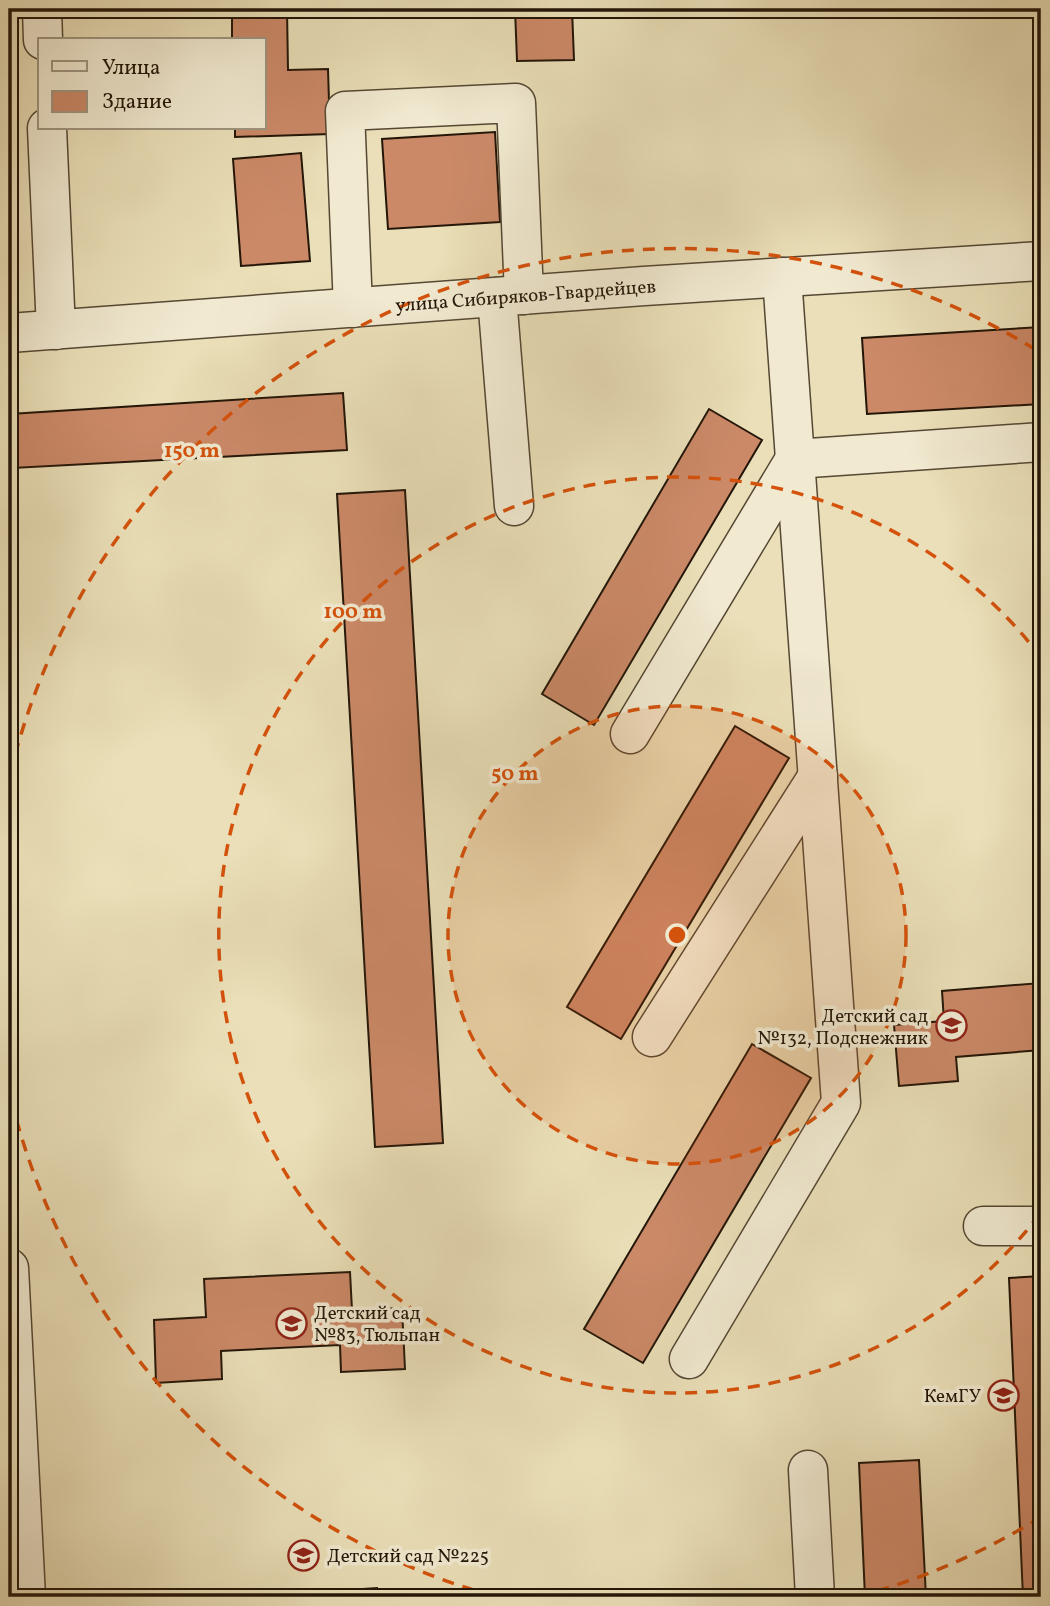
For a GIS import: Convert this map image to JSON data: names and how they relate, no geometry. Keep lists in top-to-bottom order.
{
  "streets": {
    "street": ["улица Сибиряков-Гвардейцев"]
  },
  "places": {
    "school or university": [
      "Детский сад №132, Подснежник",
      "Детский сад №83, Тюльпан",
      "КемГУ",
      "Детский сад №225"
    ]
  },
  "legend": ["Улица", "Здание"],
  "rings": ["150 m", "100 m", "50 m"]
}
